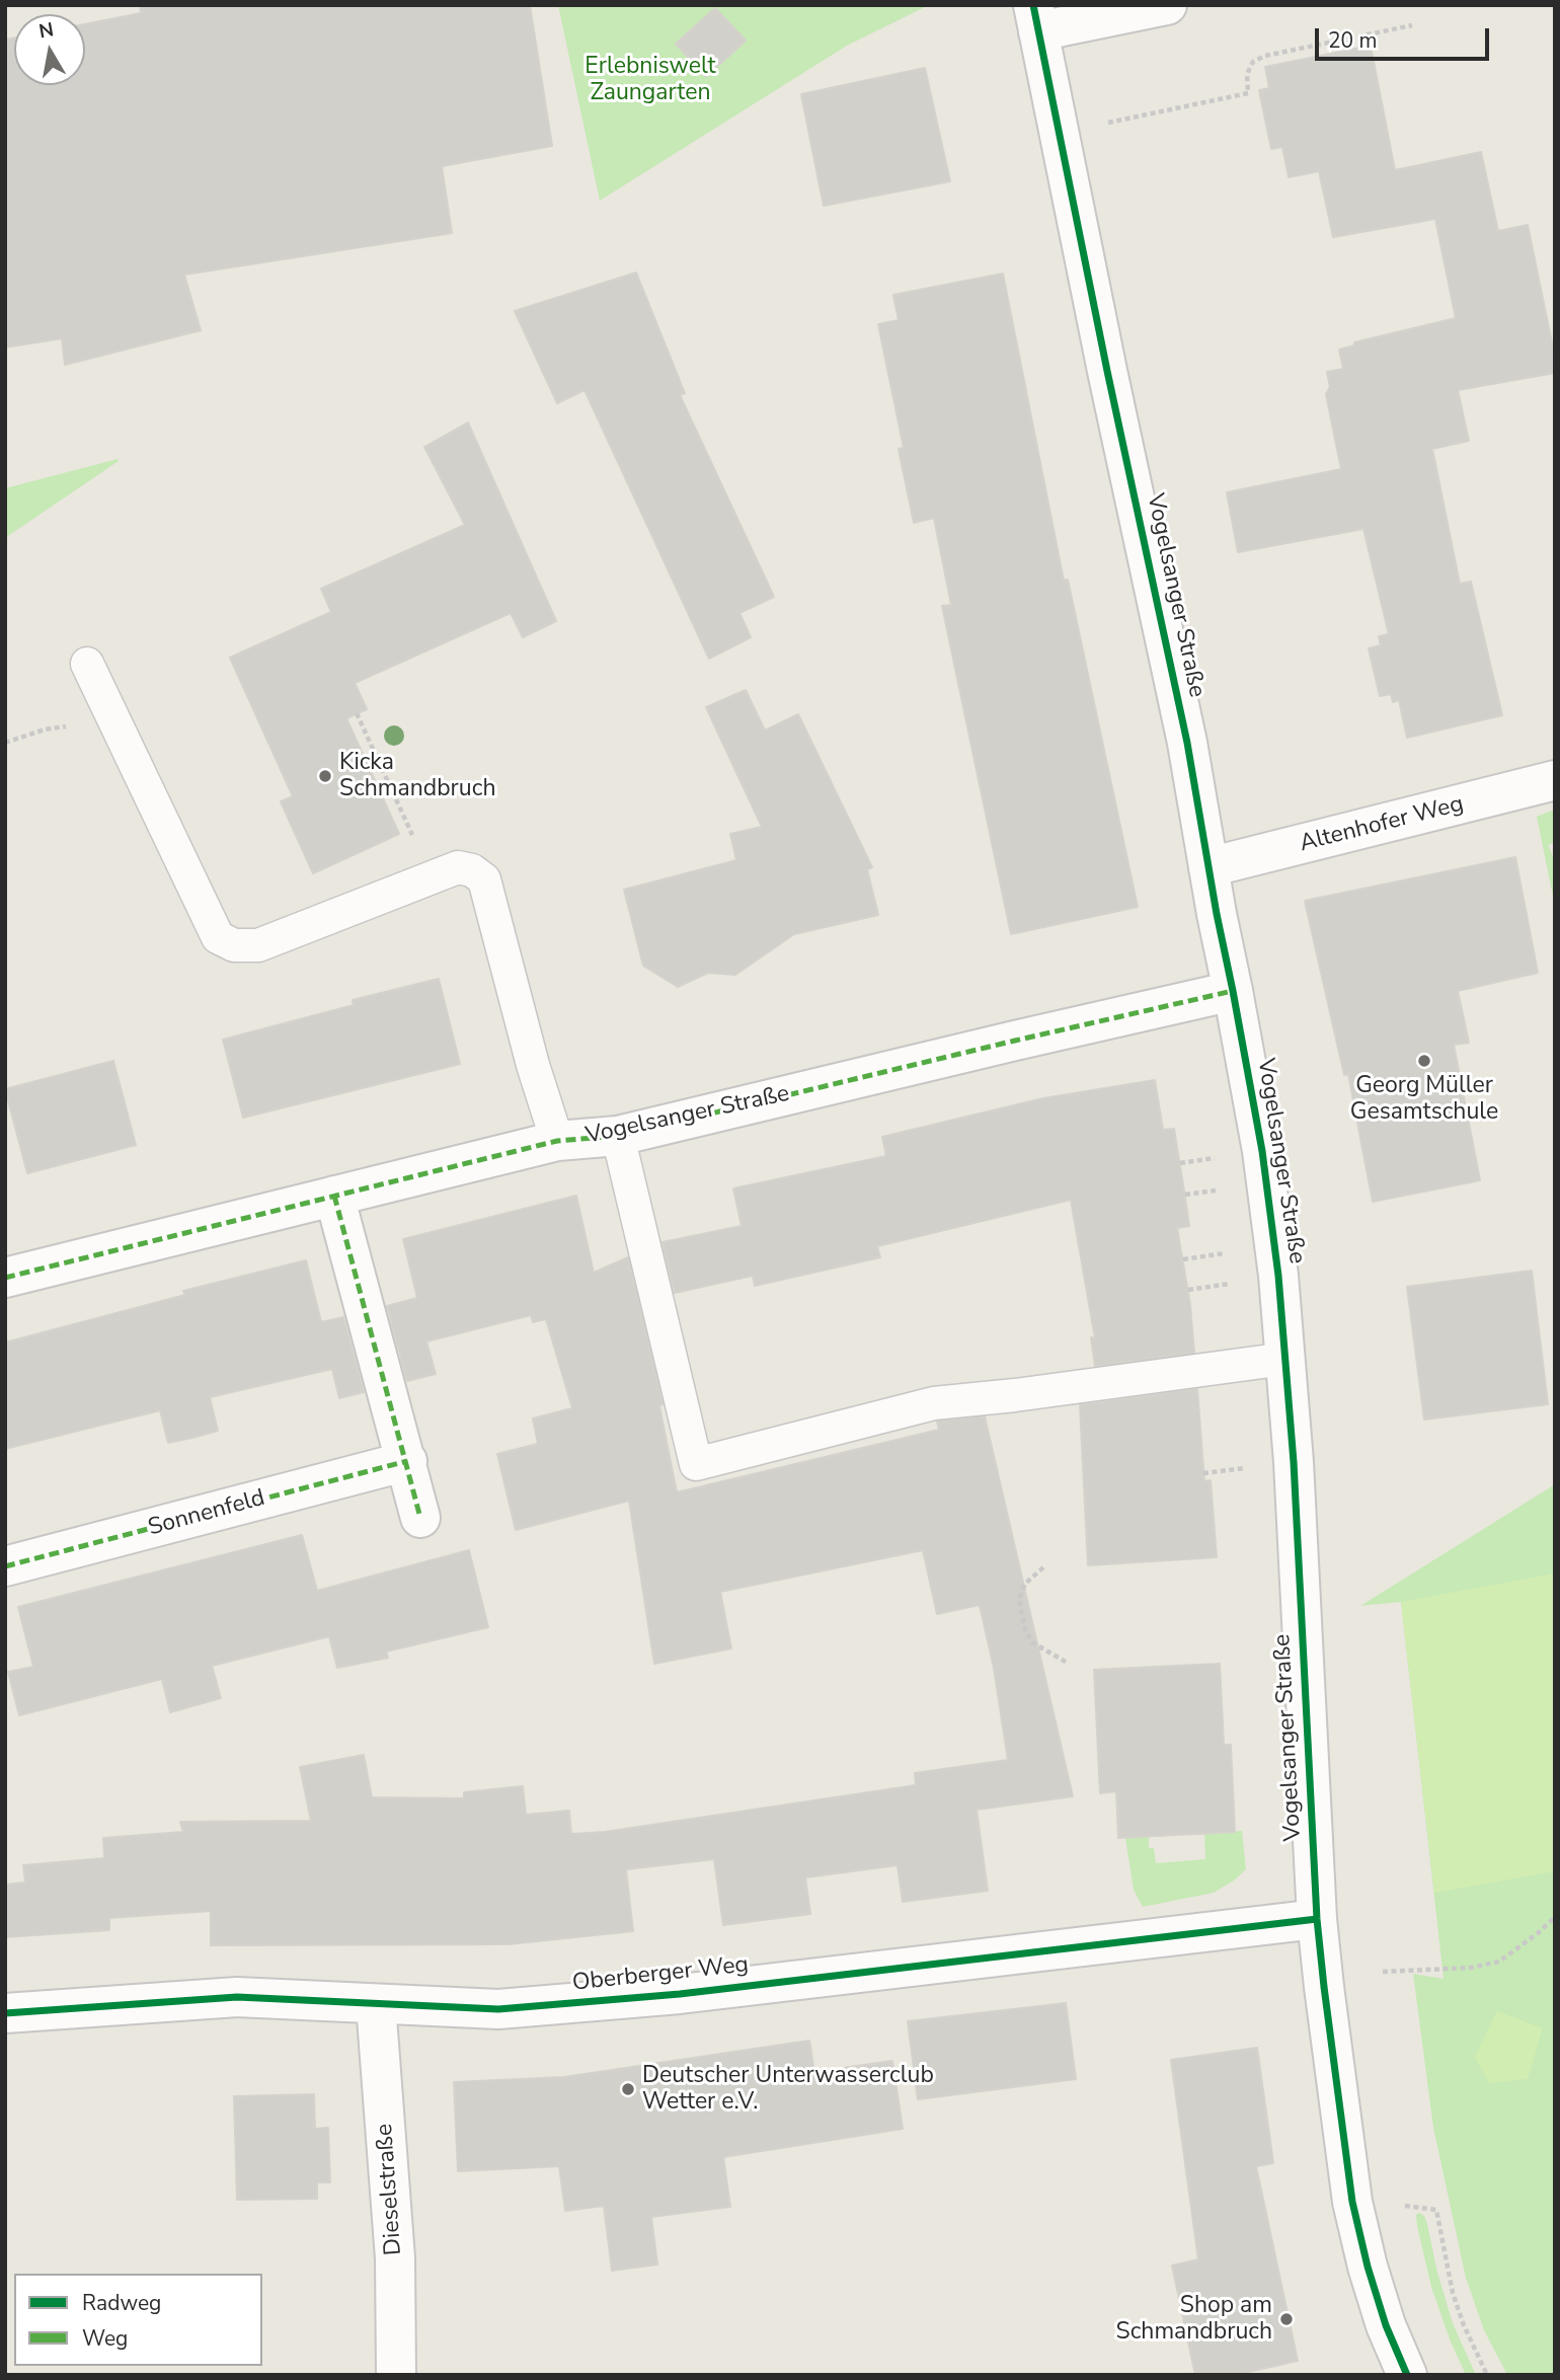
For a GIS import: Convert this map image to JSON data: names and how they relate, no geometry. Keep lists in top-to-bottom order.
{
  "streets": {
    "street": [
      "Vogelsanger Straße",
      "Altenhofer Weg",
      "Sonnenfeld",
      "Oberberger Weg",
      "Dieselstraße"
    ]
  },
  "crossings": [
    ["Vogelsanger Straße", "Altenhofer Weg"],
    ["Vogelsanger Straße", "Oberberger Weg"],
    ["Oberberger Weg", "Dieselstraße"]
  ],
  "parks": ["Erlebniswelt Zaungarten"],
  "places": [
    "Kicka Schmandbruch",
    "Georg Müller Gesamtschule",
    "Deutscher Unterwasserclub Wetter e.V.",
    "Shop am Schmandbruch"
  ],
  "legend": ["Radweg", "Weg"],
  "scale_bar": "20 m",
  "north": "top"
}
